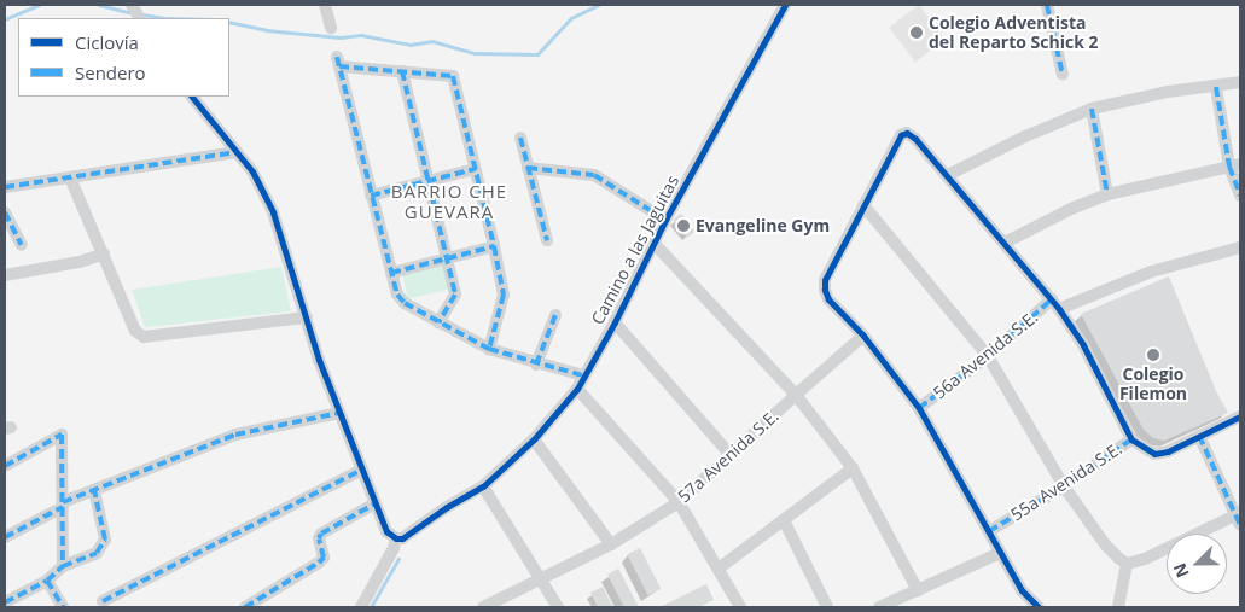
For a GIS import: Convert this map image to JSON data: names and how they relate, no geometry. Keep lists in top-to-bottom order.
{
  "streets": {
    "street": [
      "Camino a las Jaguitas",
      "56a Avenida S.E.",
      "57a Avenida S.E.",
      "55a Avenida S.E."
    ]
  },
  "districts": ["BARRIO CHE GUEVARA"],
  "places": ["Colegio Adventista del Reparto Schick 2", "Evangeline Gym", "Colegio Filemon"],
  "legend": ["Ciclovía", "Sendero"],
  "north": "bottom left"
}
